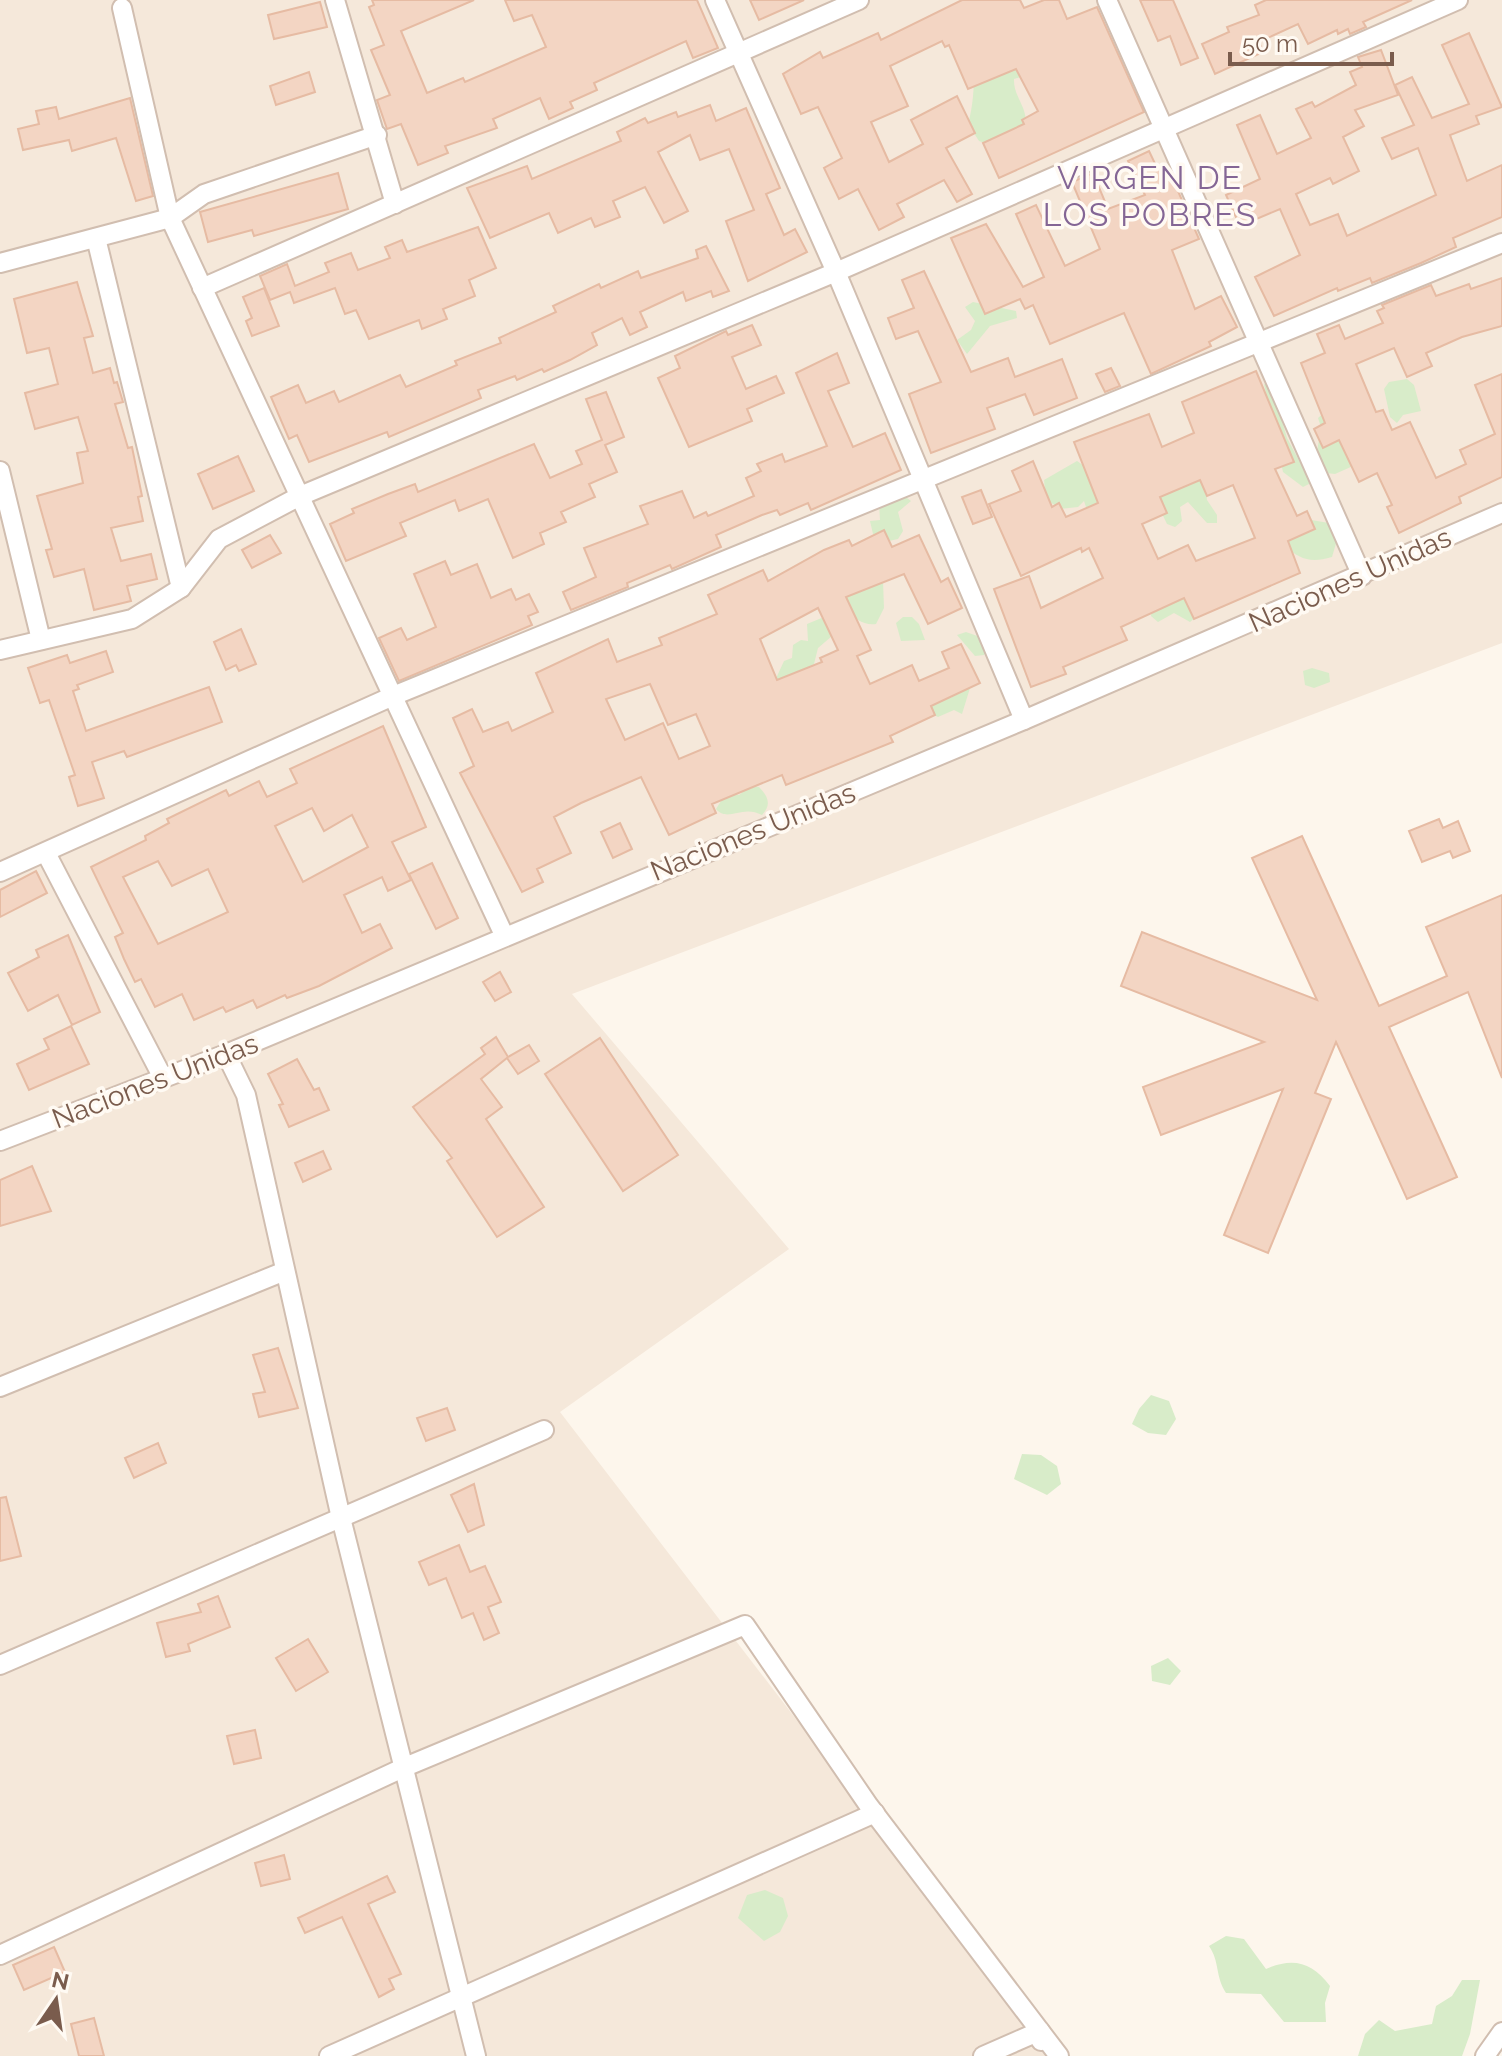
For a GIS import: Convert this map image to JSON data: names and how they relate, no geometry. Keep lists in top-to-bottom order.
{
  "streets": {
    "street": ["Naciones Unidas"]
  },
  "districts": ["VIRGEN DE LOS POBRES"],
  "scale_bar": "50 m",
  "north": "top"
}
